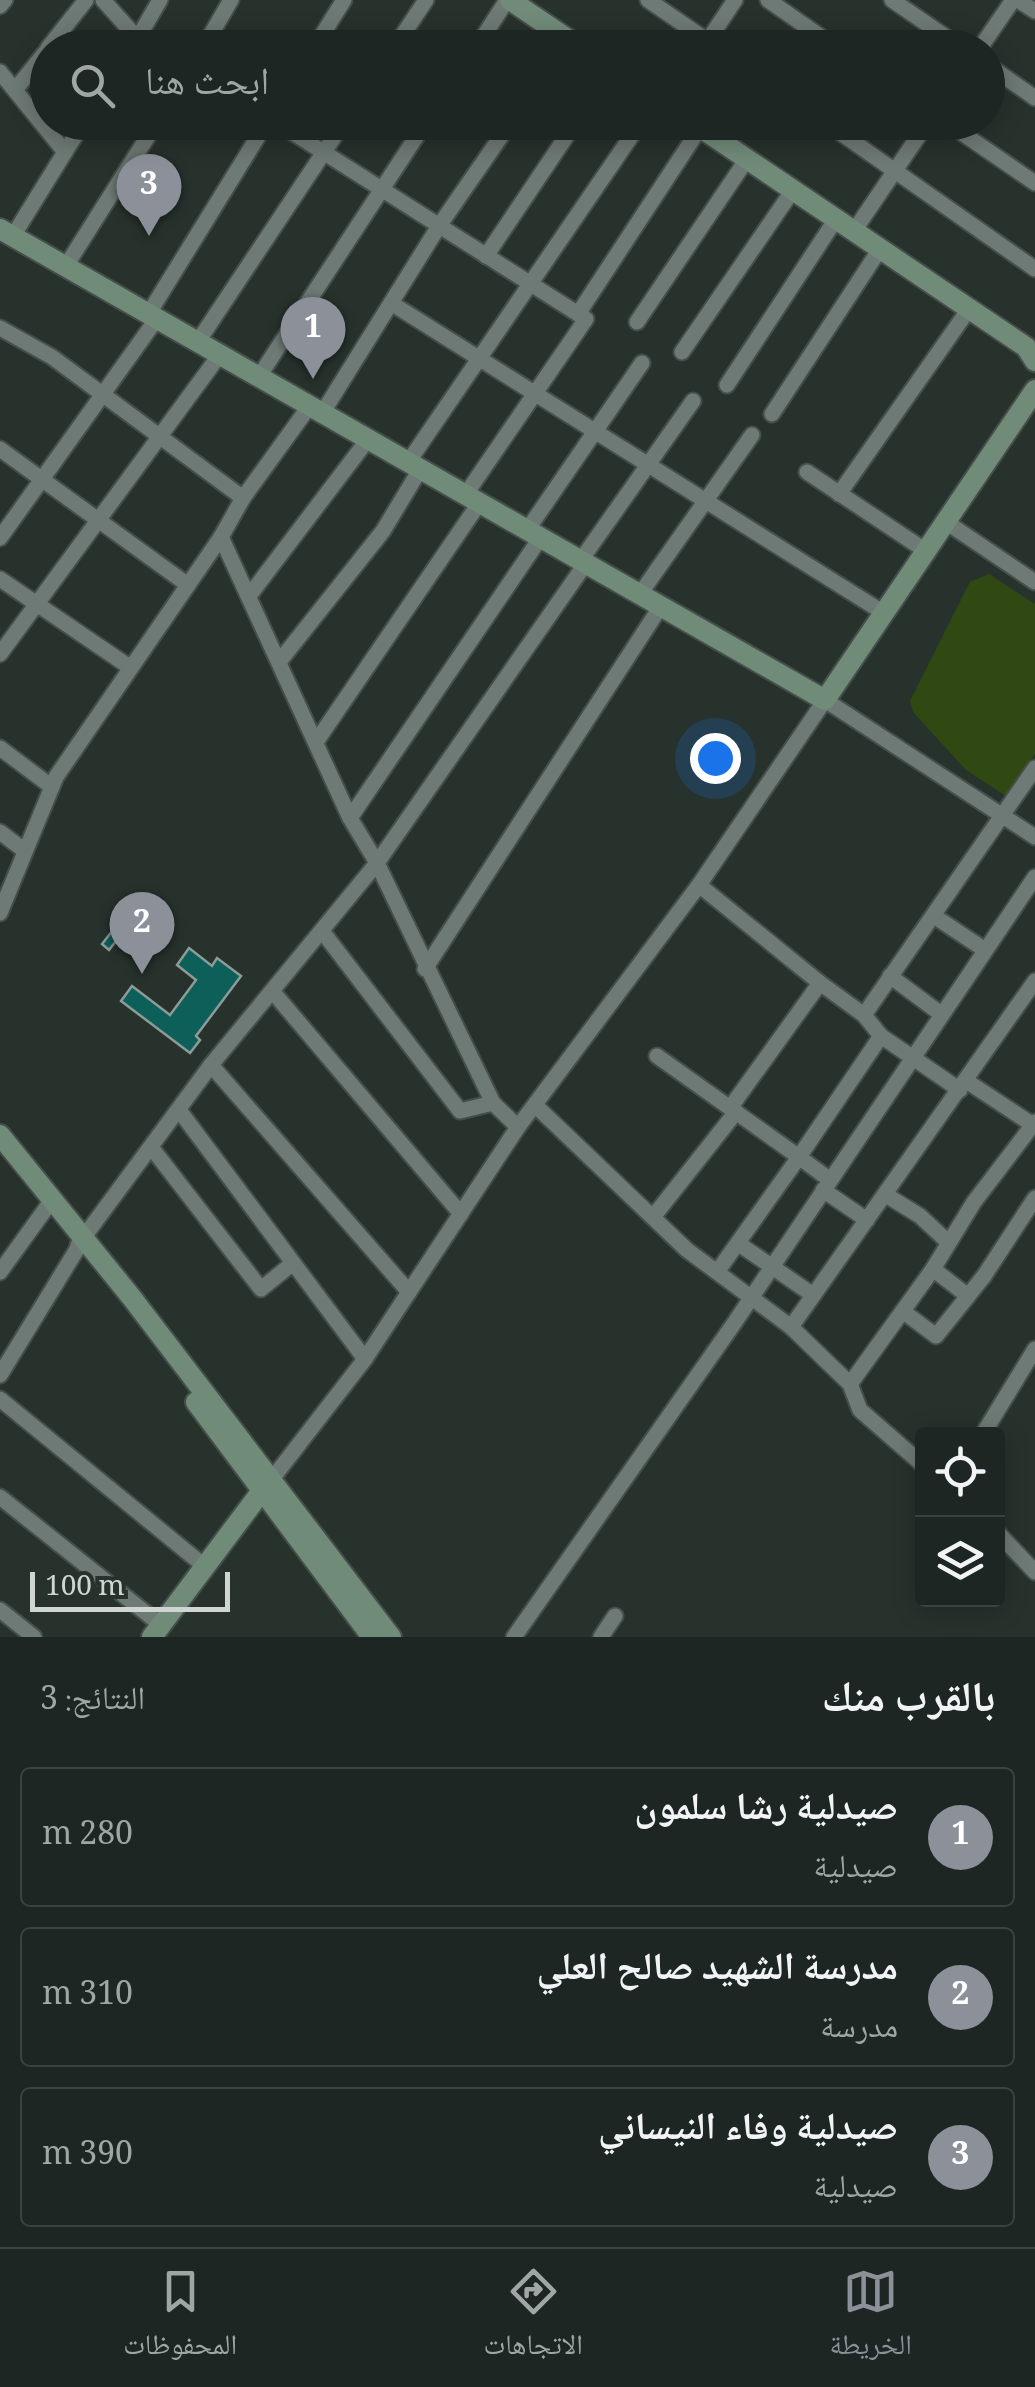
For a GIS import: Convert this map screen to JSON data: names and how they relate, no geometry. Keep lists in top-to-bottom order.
{
  "scale_bar": "100 m",
  "page": {
    "search": "ابحث هنا",
    "pins": ["3", "1", "2"],
    "scale": "100 m",
    "heading": ["بالقرب منك", "النتائج: 3"],
    "list": [
      {
        "mark": "1",
        "name": "صيدلية رشا سلمون",
        "note": "صيدلية",
        "value": "280 m"
      },
      {
        "mark": "2",
        "name": "مدرسة الشهيد صالح العلي",
        "note": "مدرسة",
        "value": "310 m"
      },
      {
        "mark": "3",
        "name": "صيدلية وفاء النيساني",
        "note": "صيدلية",
        "value": "390 m"
      }
    ],
    "nav": ["الخريطة", "الاتجاهات", "المحفوظات"]
  }
}
